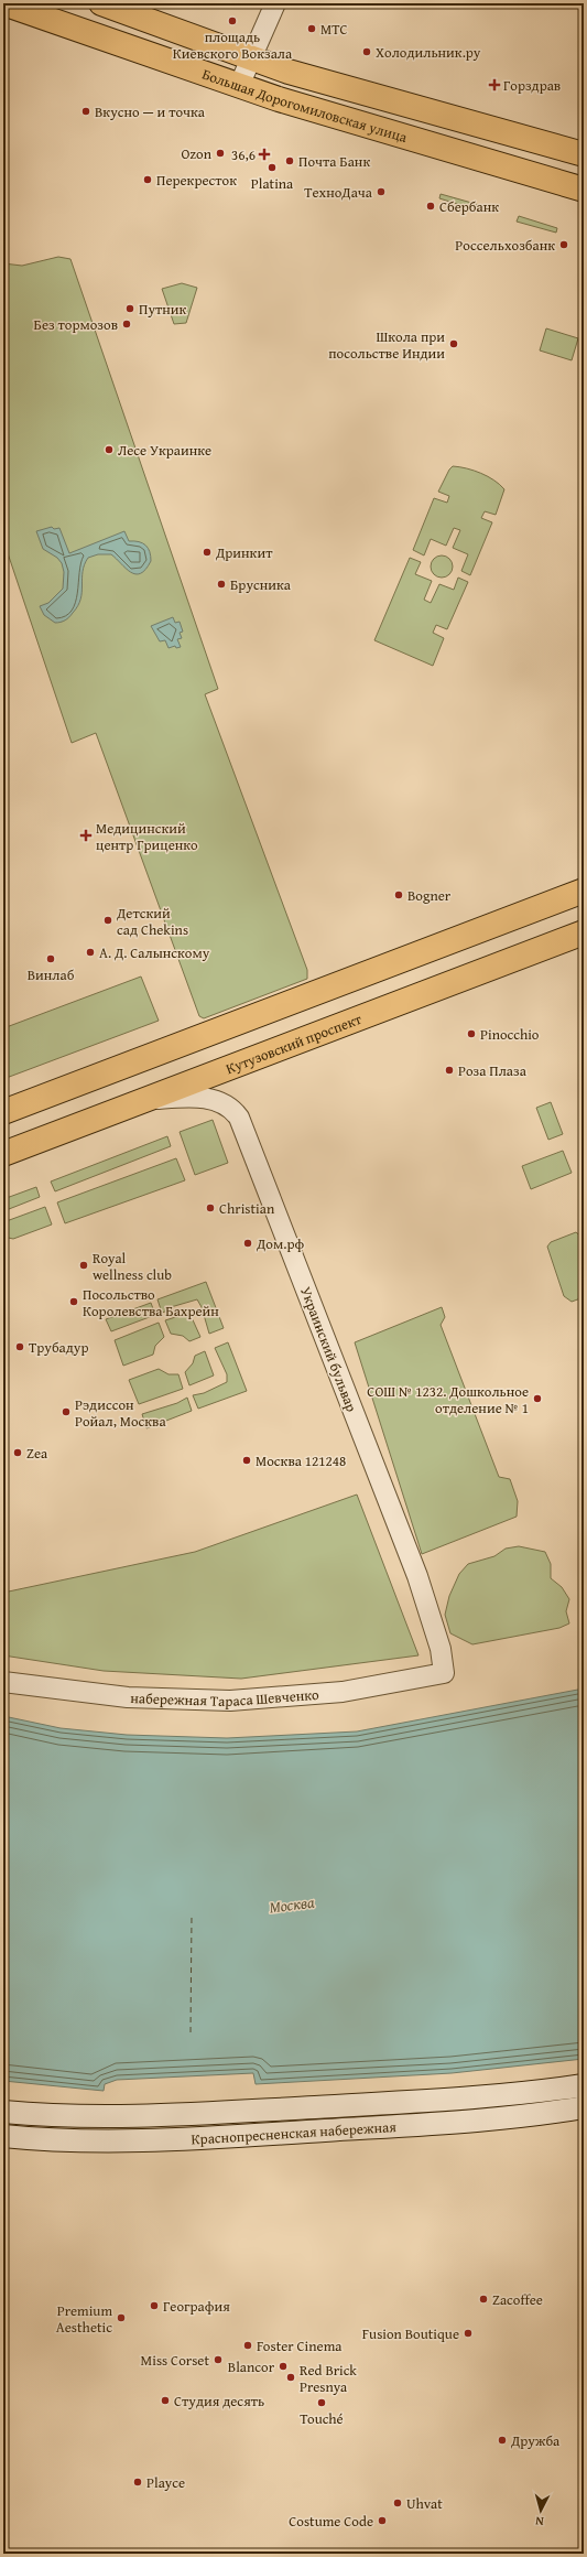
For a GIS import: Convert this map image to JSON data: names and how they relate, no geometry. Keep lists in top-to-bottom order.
{
  "streets": {
    "main road": ["Большая Дорогомиловская улица", "Кутузовский проспект", "Краснопресненская набережная"],
    "street": ["Украинский бульвар", "набережная Тараса Шевченко"]
  },
  "crossings": [
    ["Кутузовский проспект", "Украинский бульвар"],
    ["Украинский бульвар", "набережная Тараса Шевченко"]
  ],
  "water": ["Москва"],
  "places": {
    "other": [
      "площадь Киевского Вокзала",
      "МТС",
      "Холодильник.ру",
      "Вкусно — и точка",
      "Ozon",
      "Почта Банк",
      "Platina",
      "Перекресток",
      "ТехноДача",
      "Сбербанк",
      "Россельхозбанк",
      "Путник",
      "Без тормозов",
      "Школа при посольстве Индии",
      "Лесе Украинке",
      "Дринкит",
      "Брусника",
      "Bogner",
      "Детский сад Chekins",
      "А. Д. Салынскому",
      "Винлаб",
      "Pinocchio",
      "Роза Плаза",
      "Christian",
      "Дом.рф",
      "Royal wellness club",
      "Посольство Королевства Бахрейн",
      "Трубадур",
      "СОШ № 1232. Дошкольное отделение № 1",
      "Рэдиссон Ройал, Москва",
      "Zea",
      "Москва 121248",
      "Zacoffee",
      "География",
      "Premium Aesthetic",
      "Fusion Boutique",
      "Foster Cinema",
      "Miss Corset",
      "Blancor",
      "Red Brick Presnya",
      "Студия десять",
      "Touché",
      "Дружба",
      "Playce",
      "Uhvat",
      "Costume Code"
    ],
    "health": ["Горздрав", "36,6", "Медицинский центр Гриценко"]
  },
  "north": "bottom"
}
